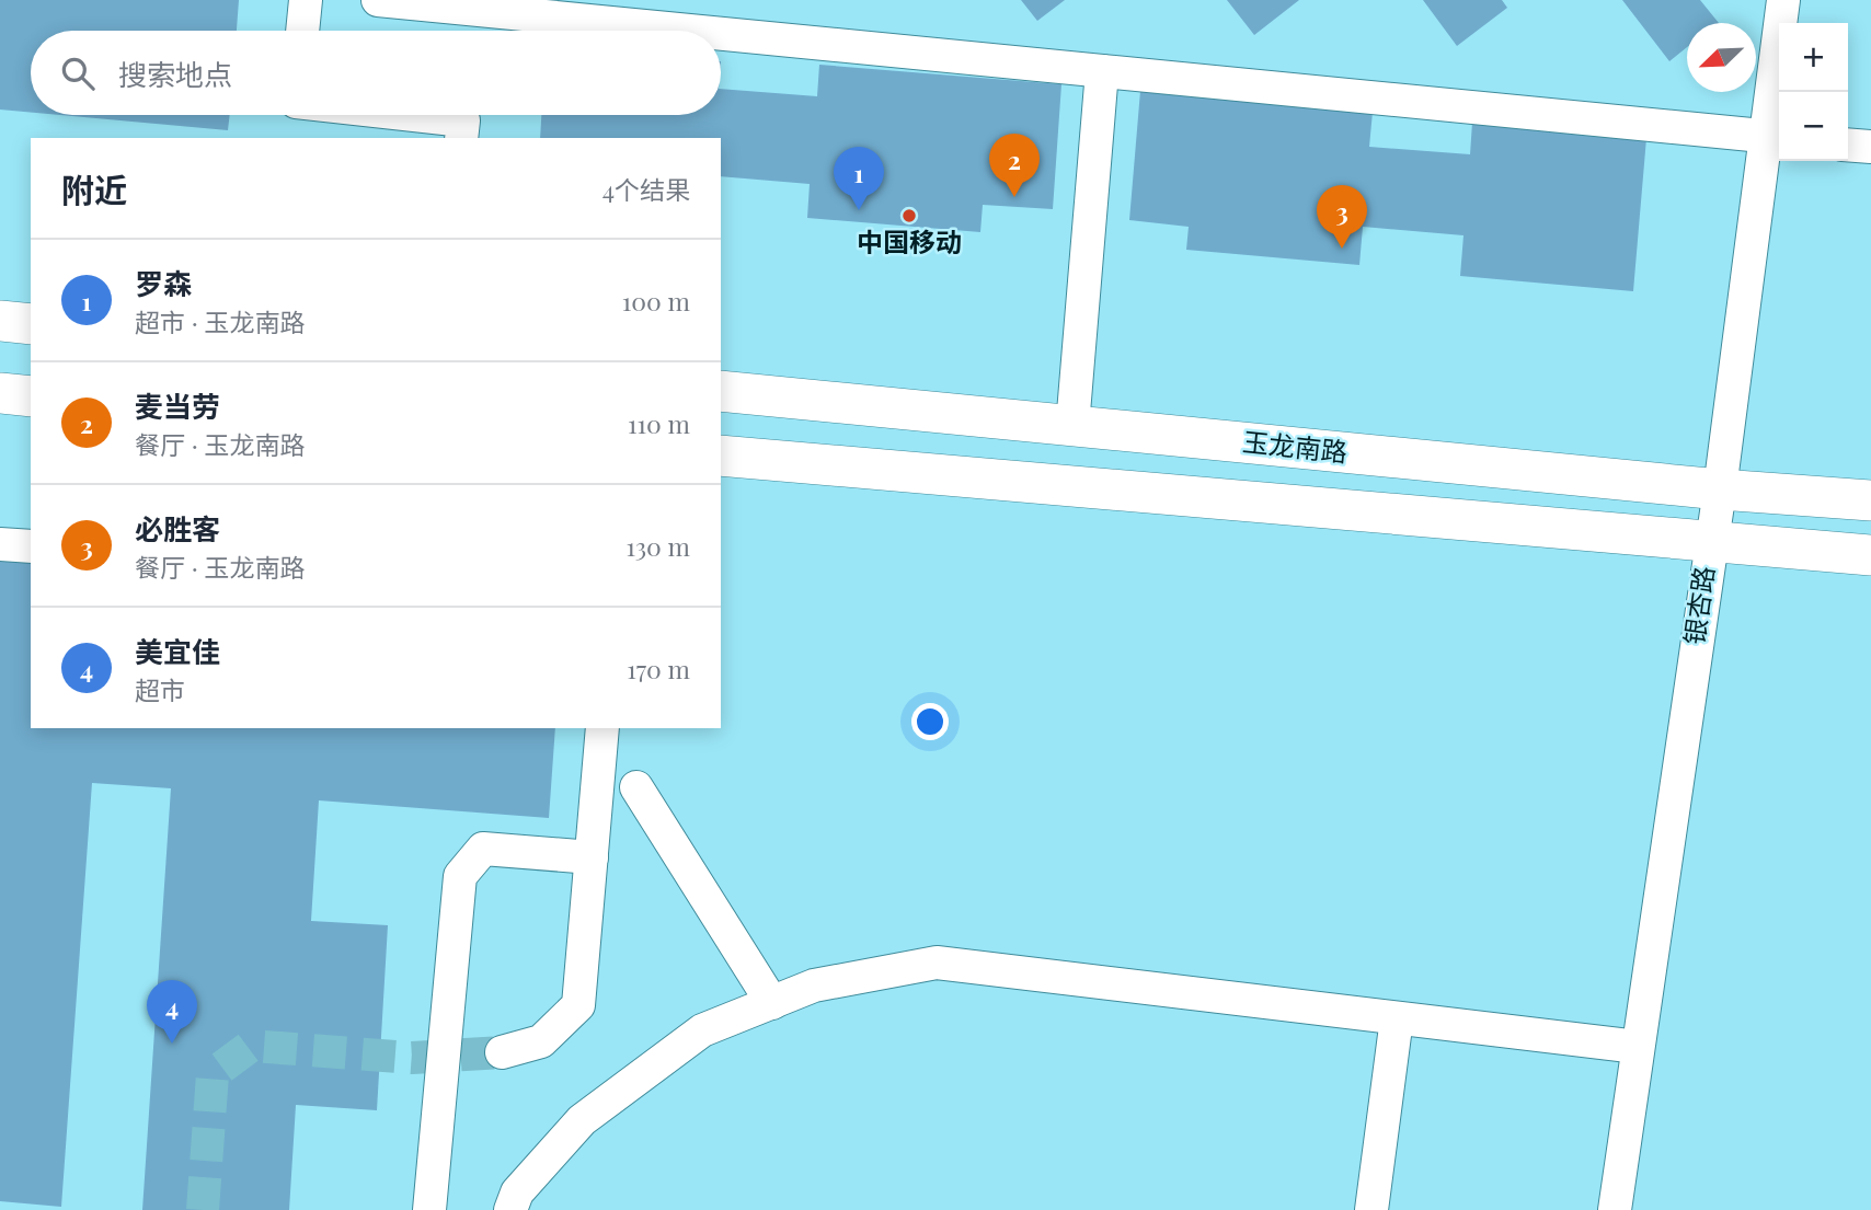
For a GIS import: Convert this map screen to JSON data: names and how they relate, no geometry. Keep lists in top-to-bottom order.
{
  "streets": {
    "main road": ["玉龙南路"],
    "street": ["银杏路"]
  },
  "crossings": [
    ["玉龙南路", "银杏路"]
  ],
  "places": ["中国移动"],
  "north": "bottom left",
  "page": {
    "map_buttons": ["+", "−"],
    "search": "搜索地点",
    "pins": [
      "2",
      "1",
      "3",
      "4"
    ],
    "heading": ["附近", "4个结果"],
    "list": [
      {
        "mark": "1",
        "name": "罗森",
        "note": "超市 · 玉龙南路",
        "value": "100 m"
      },
      {
        "mark": "2",
        "name": "麦当劳",
        "note": "餐厅 · 玉龙南路",
        "value": "110 m"
      },
      {
        "mark": "3",
        "name": "必胜客",
        "note": "餐厅 · 玉龙南路",
        "value": "130 m"
      },
      {
        "mark": "4",
        "name": "美宜佳",
        "note": "超市",
        "value": "170 m"
      }
    ]
  }
}
